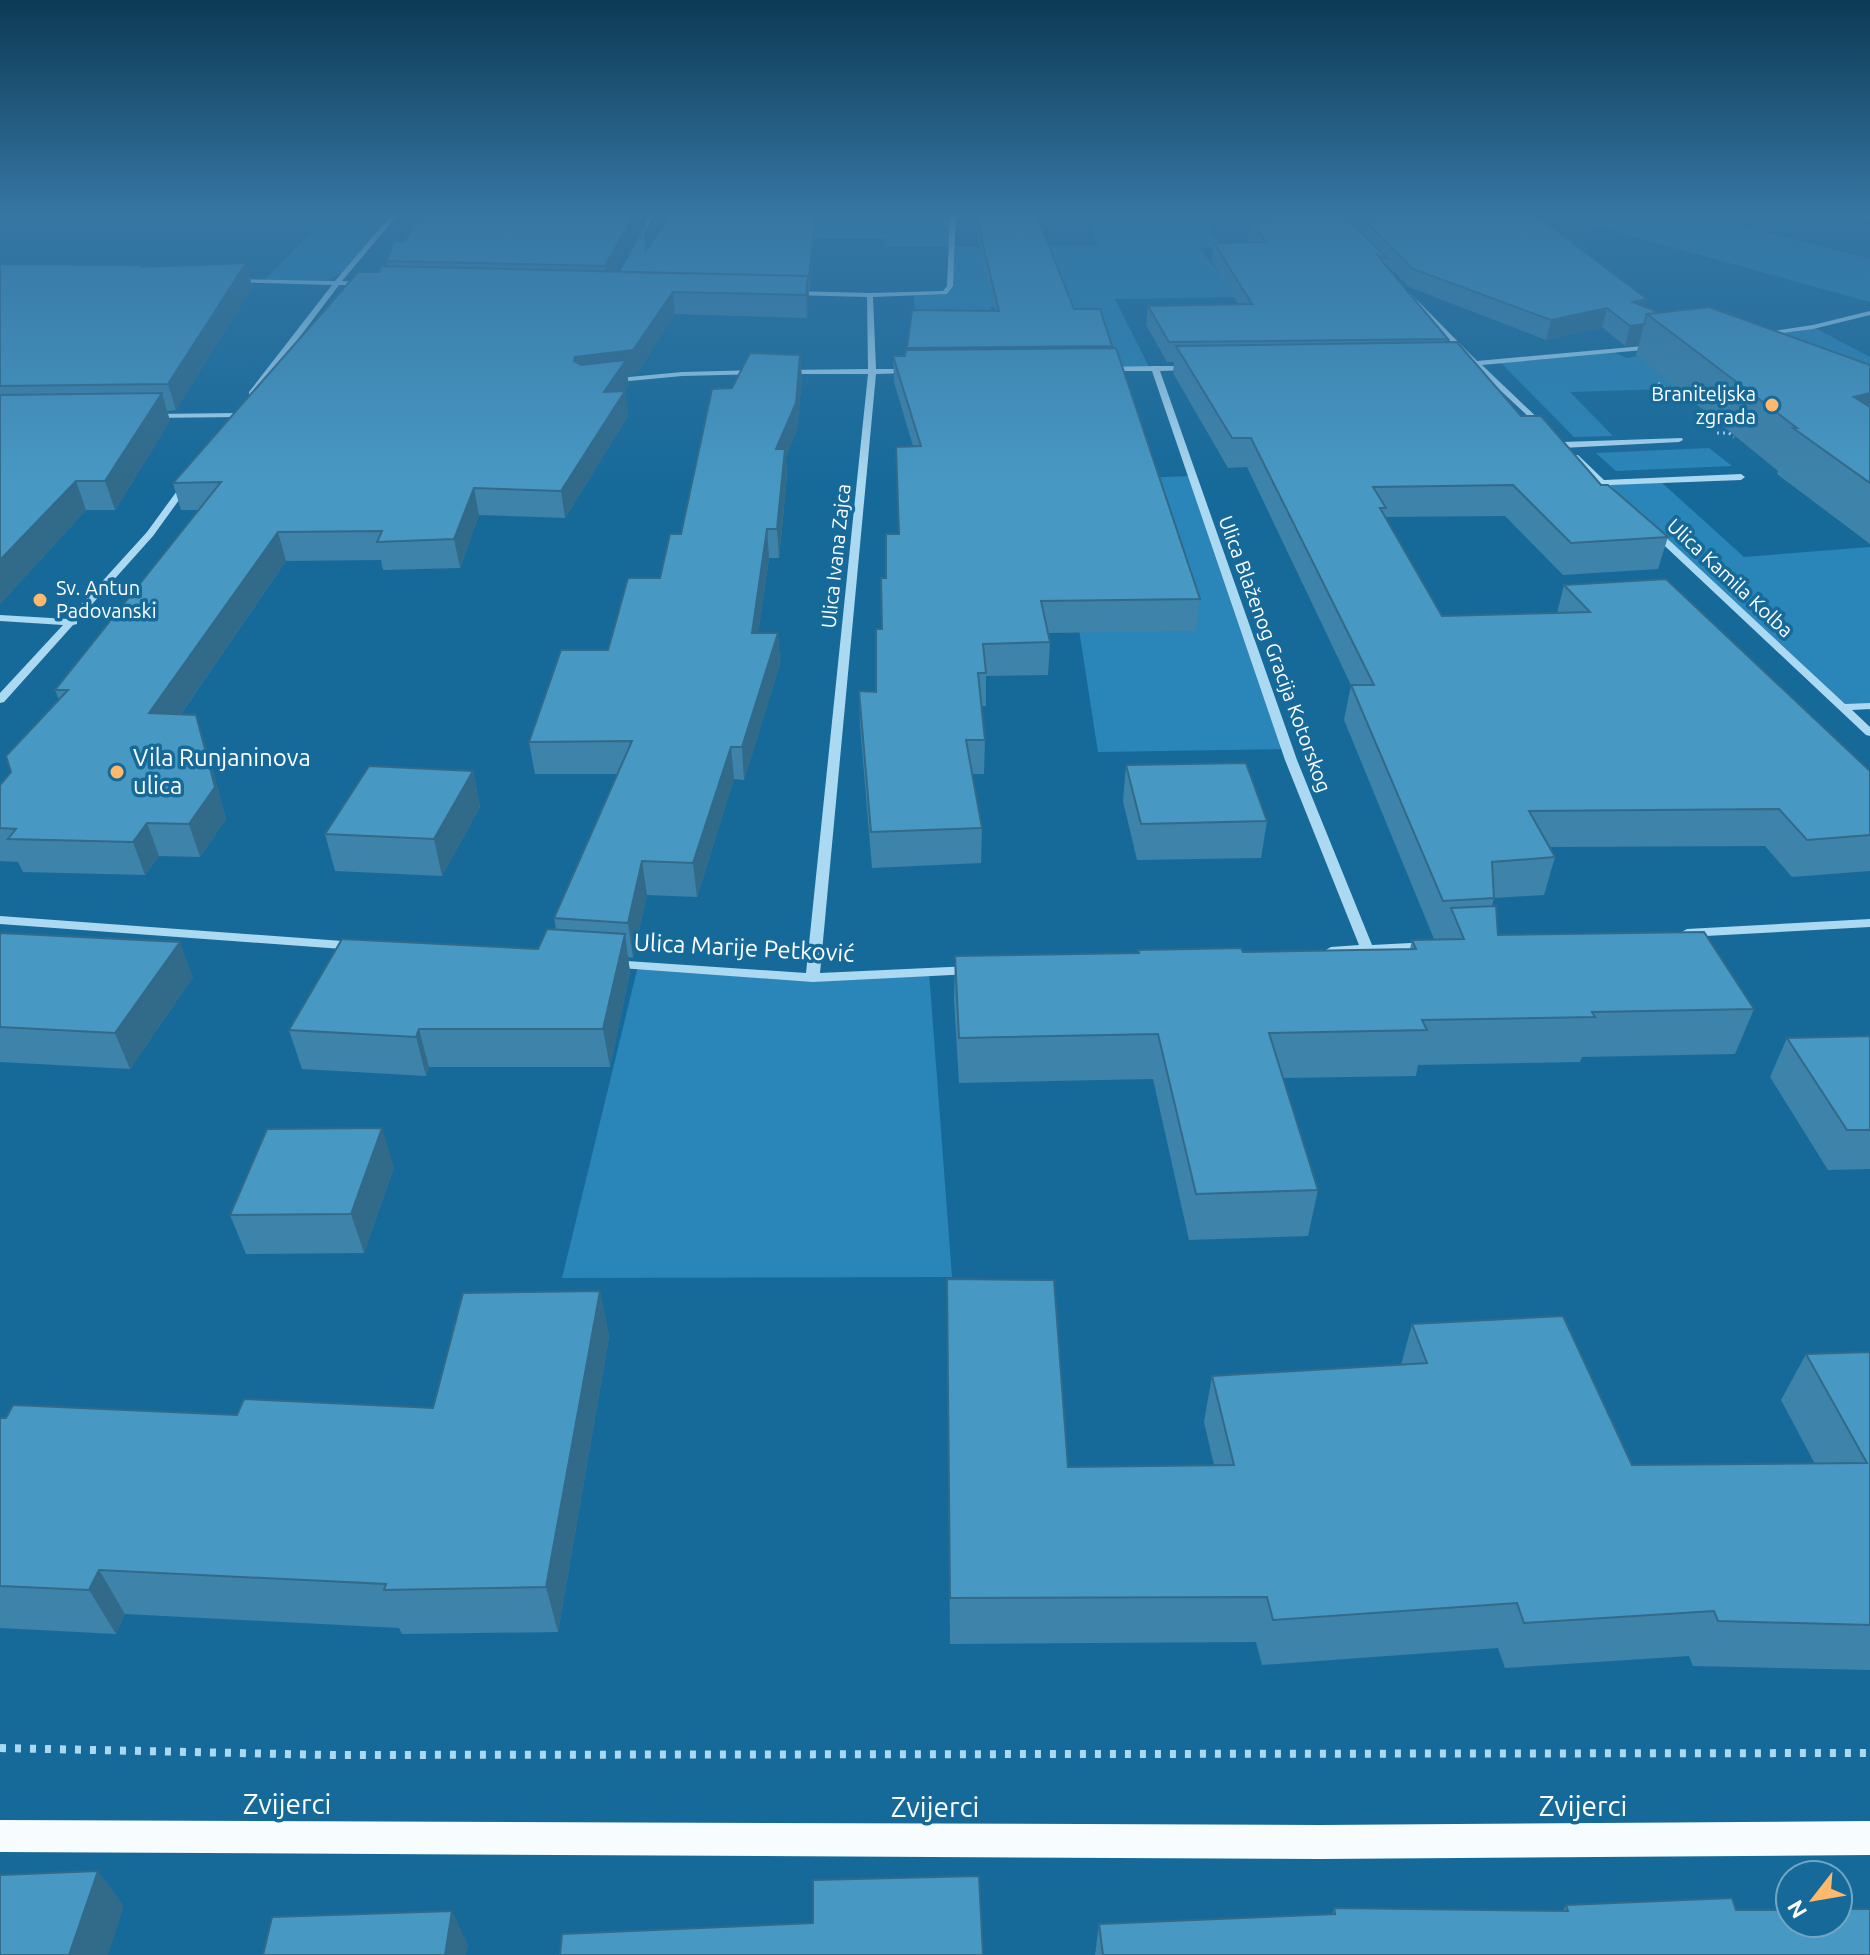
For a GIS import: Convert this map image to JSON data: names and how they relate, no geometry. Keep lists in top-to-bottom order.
{
  "streets": {
    "main road": ["Zvijerci"],
    "street": [
      "Ulica Ivana Zajca",
      "Ulica Kamila Kolba",
      "Ulica Blaženog Gracija Kotorskog",
      "Ulica Marije Petković"
    ]
  },
  "crossings": [
    ["Ulica Ivana Zajca", "Ulica Marije Petković"]
  ],
  "places": ["Braniteljska zgrada", "Sv. Antun Padovanski", "Vila Runjaninova ulica"],
  "north": "bottom left"
}
